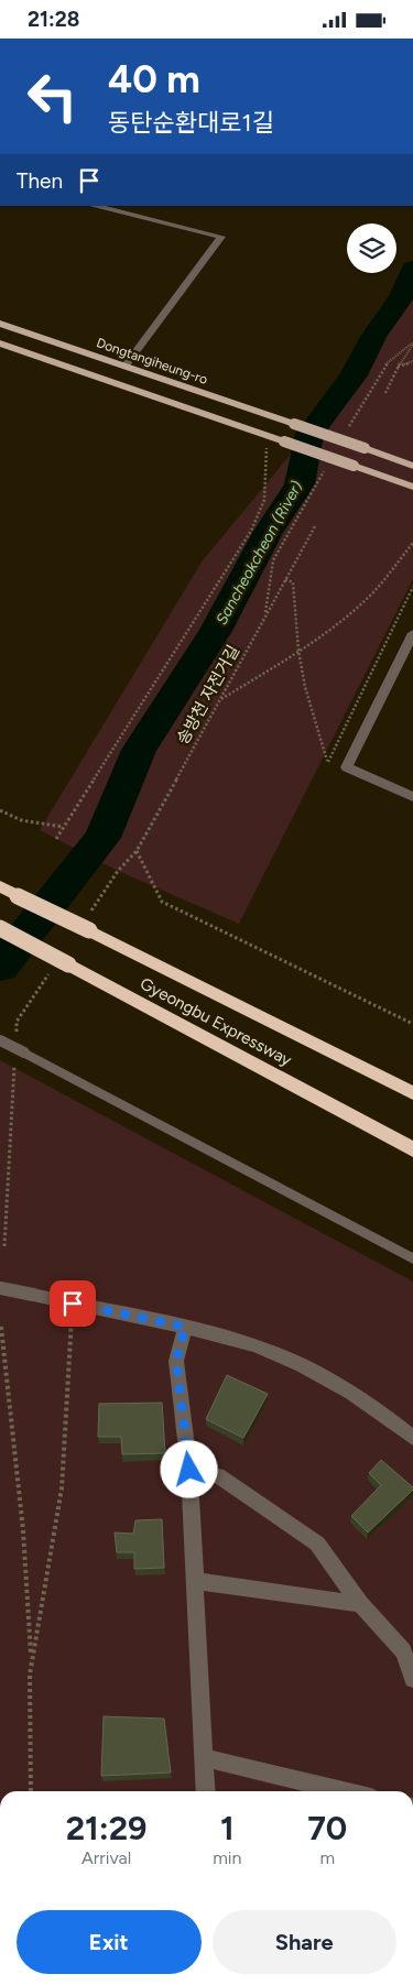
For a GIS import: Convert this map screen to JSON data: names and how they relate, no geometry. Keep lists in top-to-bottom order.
{
  "streets": {
    "highway": ["Gyeongbu Expressway"],
    "main road": ["Dongtangiheung-ro"],
    "path": ["송방천 자전거길"]
  },
  "water": ["Sancheokcheon (River)"],
  "page": {
    "status": "21:28",
    "turn": ["40 m", "동탄순환대로1길"],
    "then": "Then",
    "eta": [
      "21:29",
      "Arrival",
      "1",
      "min",
      "70",
      "m"
    ],
    "buttons": ["Exit", "Share"]
  }
}
